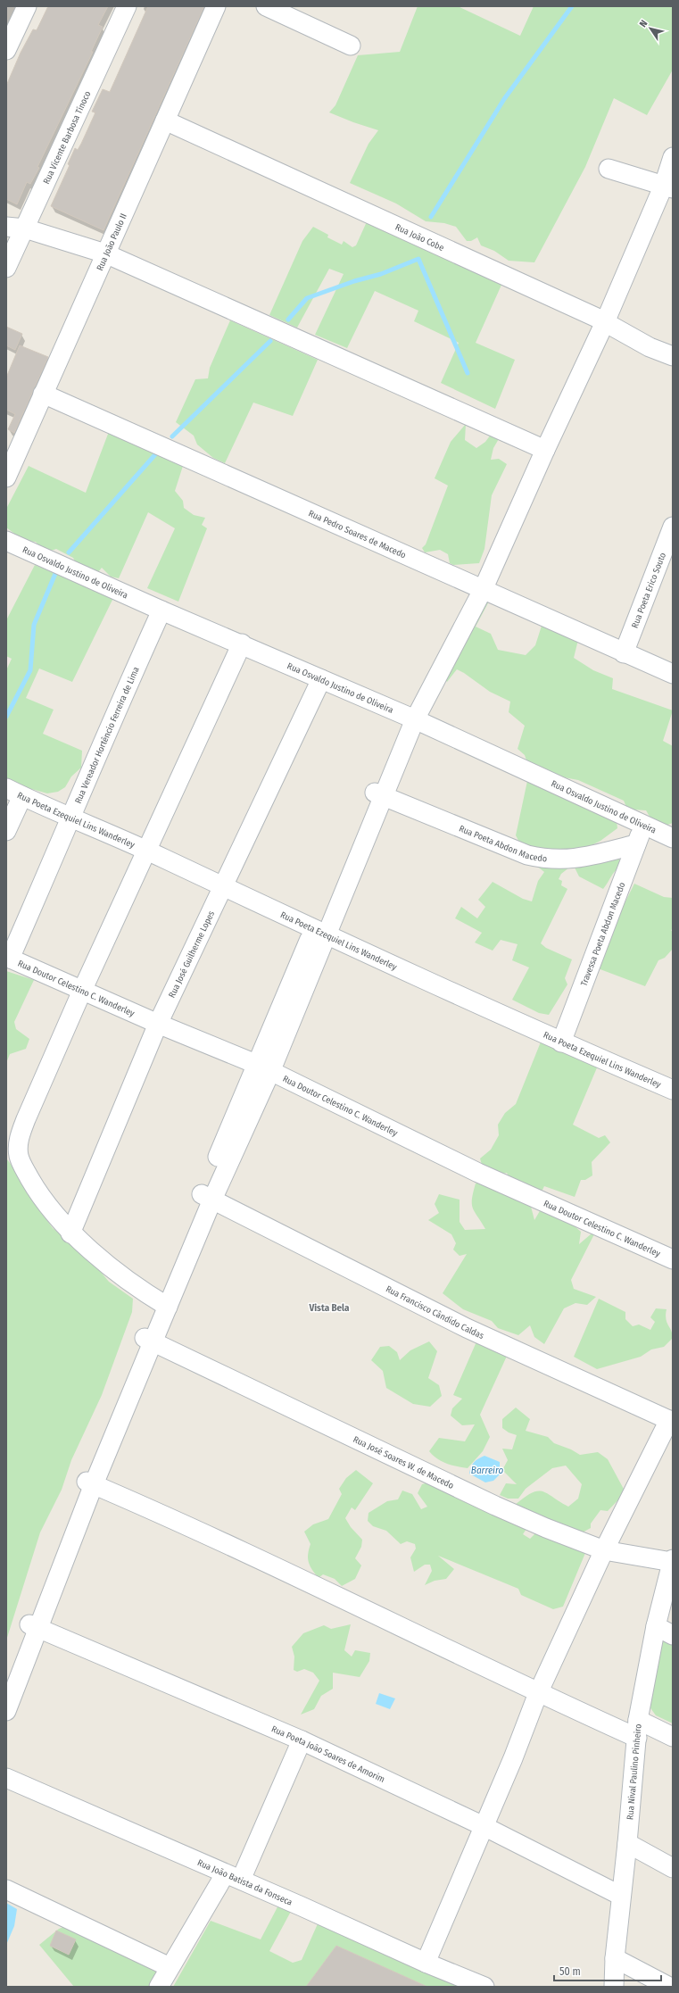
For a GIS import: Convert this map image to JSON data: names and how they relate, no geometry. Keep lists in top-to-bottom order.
{
  "streets": {
    "street": [
      "Rua Vicente Barbosa Tinoco",
      "Rua João Cobe",
      "Rua João Paulo II",
      "Rua Pedro Soares de Macedo",
      "Rua Osvaldo Justino de Oliveira",
      "Rua Poeta Erico Souto",
      "Rua Vereador Hortêncio Ferreira de Lima",
      "Rua Poeta Ezequiel Lins Wanderley",
      "Rua Poeta Abdon Macedo",
      "Travessa Poeta Abdon Macedo",
      "Rua José Guilherme Lopes",
      "Rua Doutor Celestino C. Wanderley",
      "Rua Francisco Cândido Caldas",
      "Rua José Soares W. de Macedo",
      "Rua Poeta João Soares de Amorim",
      "Rua Nival Paulino Pinheiro",
      "Rua João Batista da Fonseca"
    ]
  },
  "crossings": [
    ["Rua João Cobe", "Rua João Paulo II"],
    ["Rua João Paulo II", "Rua Pedro Soares de Macedo"],
    ["Rua Pedro Soares de Macedo", "Rua Poeta Erico Souto"],
    ["Rua Osvaldo Justino de Oliveira", "Rua Vereador Hortêncio Ferreira de Lima"],
    ["Rua Osvaldo Justino de Oliveira", "Travessa Poeta Abdon Macedo"],
    ["Rua Osvaldo Justino de Oliveira", "Rua José Guilherme Lopes"],
    ["Rua Vereador Hortêncio Ferreira de Lima", "Rua Poeta Ezequiel Lins Wanderley"],
    ["Rua Vereador Hortêncio Ferreira de Lima", "Rua Doutor Celestino C. Wanderley"],
    ["Rua Poeta Ezequiel Lins Wanderley", "Travessa Poeta Abdon Macedo"],
    ["Rua Poeta Ezequiel Lins Wanderley", "Rua José Guilherme Lopes"],
    ["Rua Poeta Abdon Macedo", "Travessa Poeta Abdon Macedo"],
    ["Rua José Guilherme Lopes", "Rua Doutor Celestino C. Wanderley"],
    ["Rua José Soares W. de Macedo", "Rua Nival Paulino Pinheiro"],
    ["Rua Poeta João Soares de Amorim", "Rua Nival Paulino Pinheiro"]
  ],
  "districts": ["Vista Bela"],
  "water": ["Barreiro"],
  "scale_bar": "50 m",
  "north": "top left"
}
